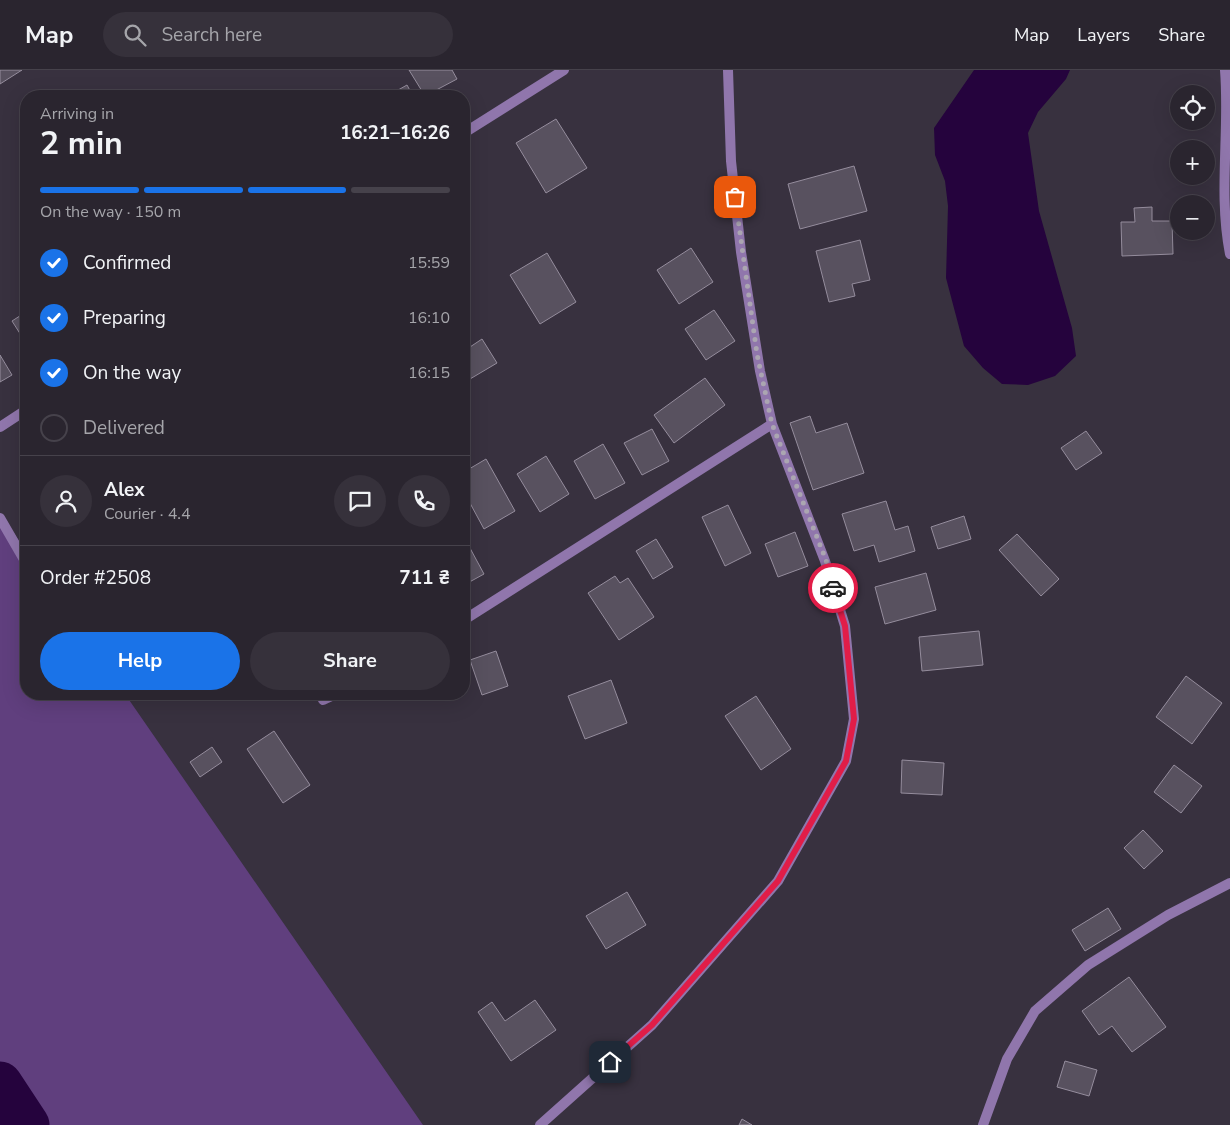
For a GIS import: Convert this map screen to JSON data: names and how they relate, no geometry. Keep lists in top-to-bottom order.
{
  "page": {
    "header": "Map",
    "search": "Search here",
    "nav": ["Map", "Layers", "Share"],
    "map_buttons": ["+", "−"],
    "heading": ["2 min", "Arriving in", "16:21–16:26"],
    "panel": [
      "Alex",
      "Courier · 4.4",
      "Order #2508",
      "711 ₴"
    ],
    "bar": "On the way · 150 m",
    "list": [
      ["Confirmed", "15:59"],
      ["Preparing", "16:10"],
      ["On the way", "16:15"],
      "Delivered"
    ],
    "buttons": ["Help", "Share"]
  }
}
